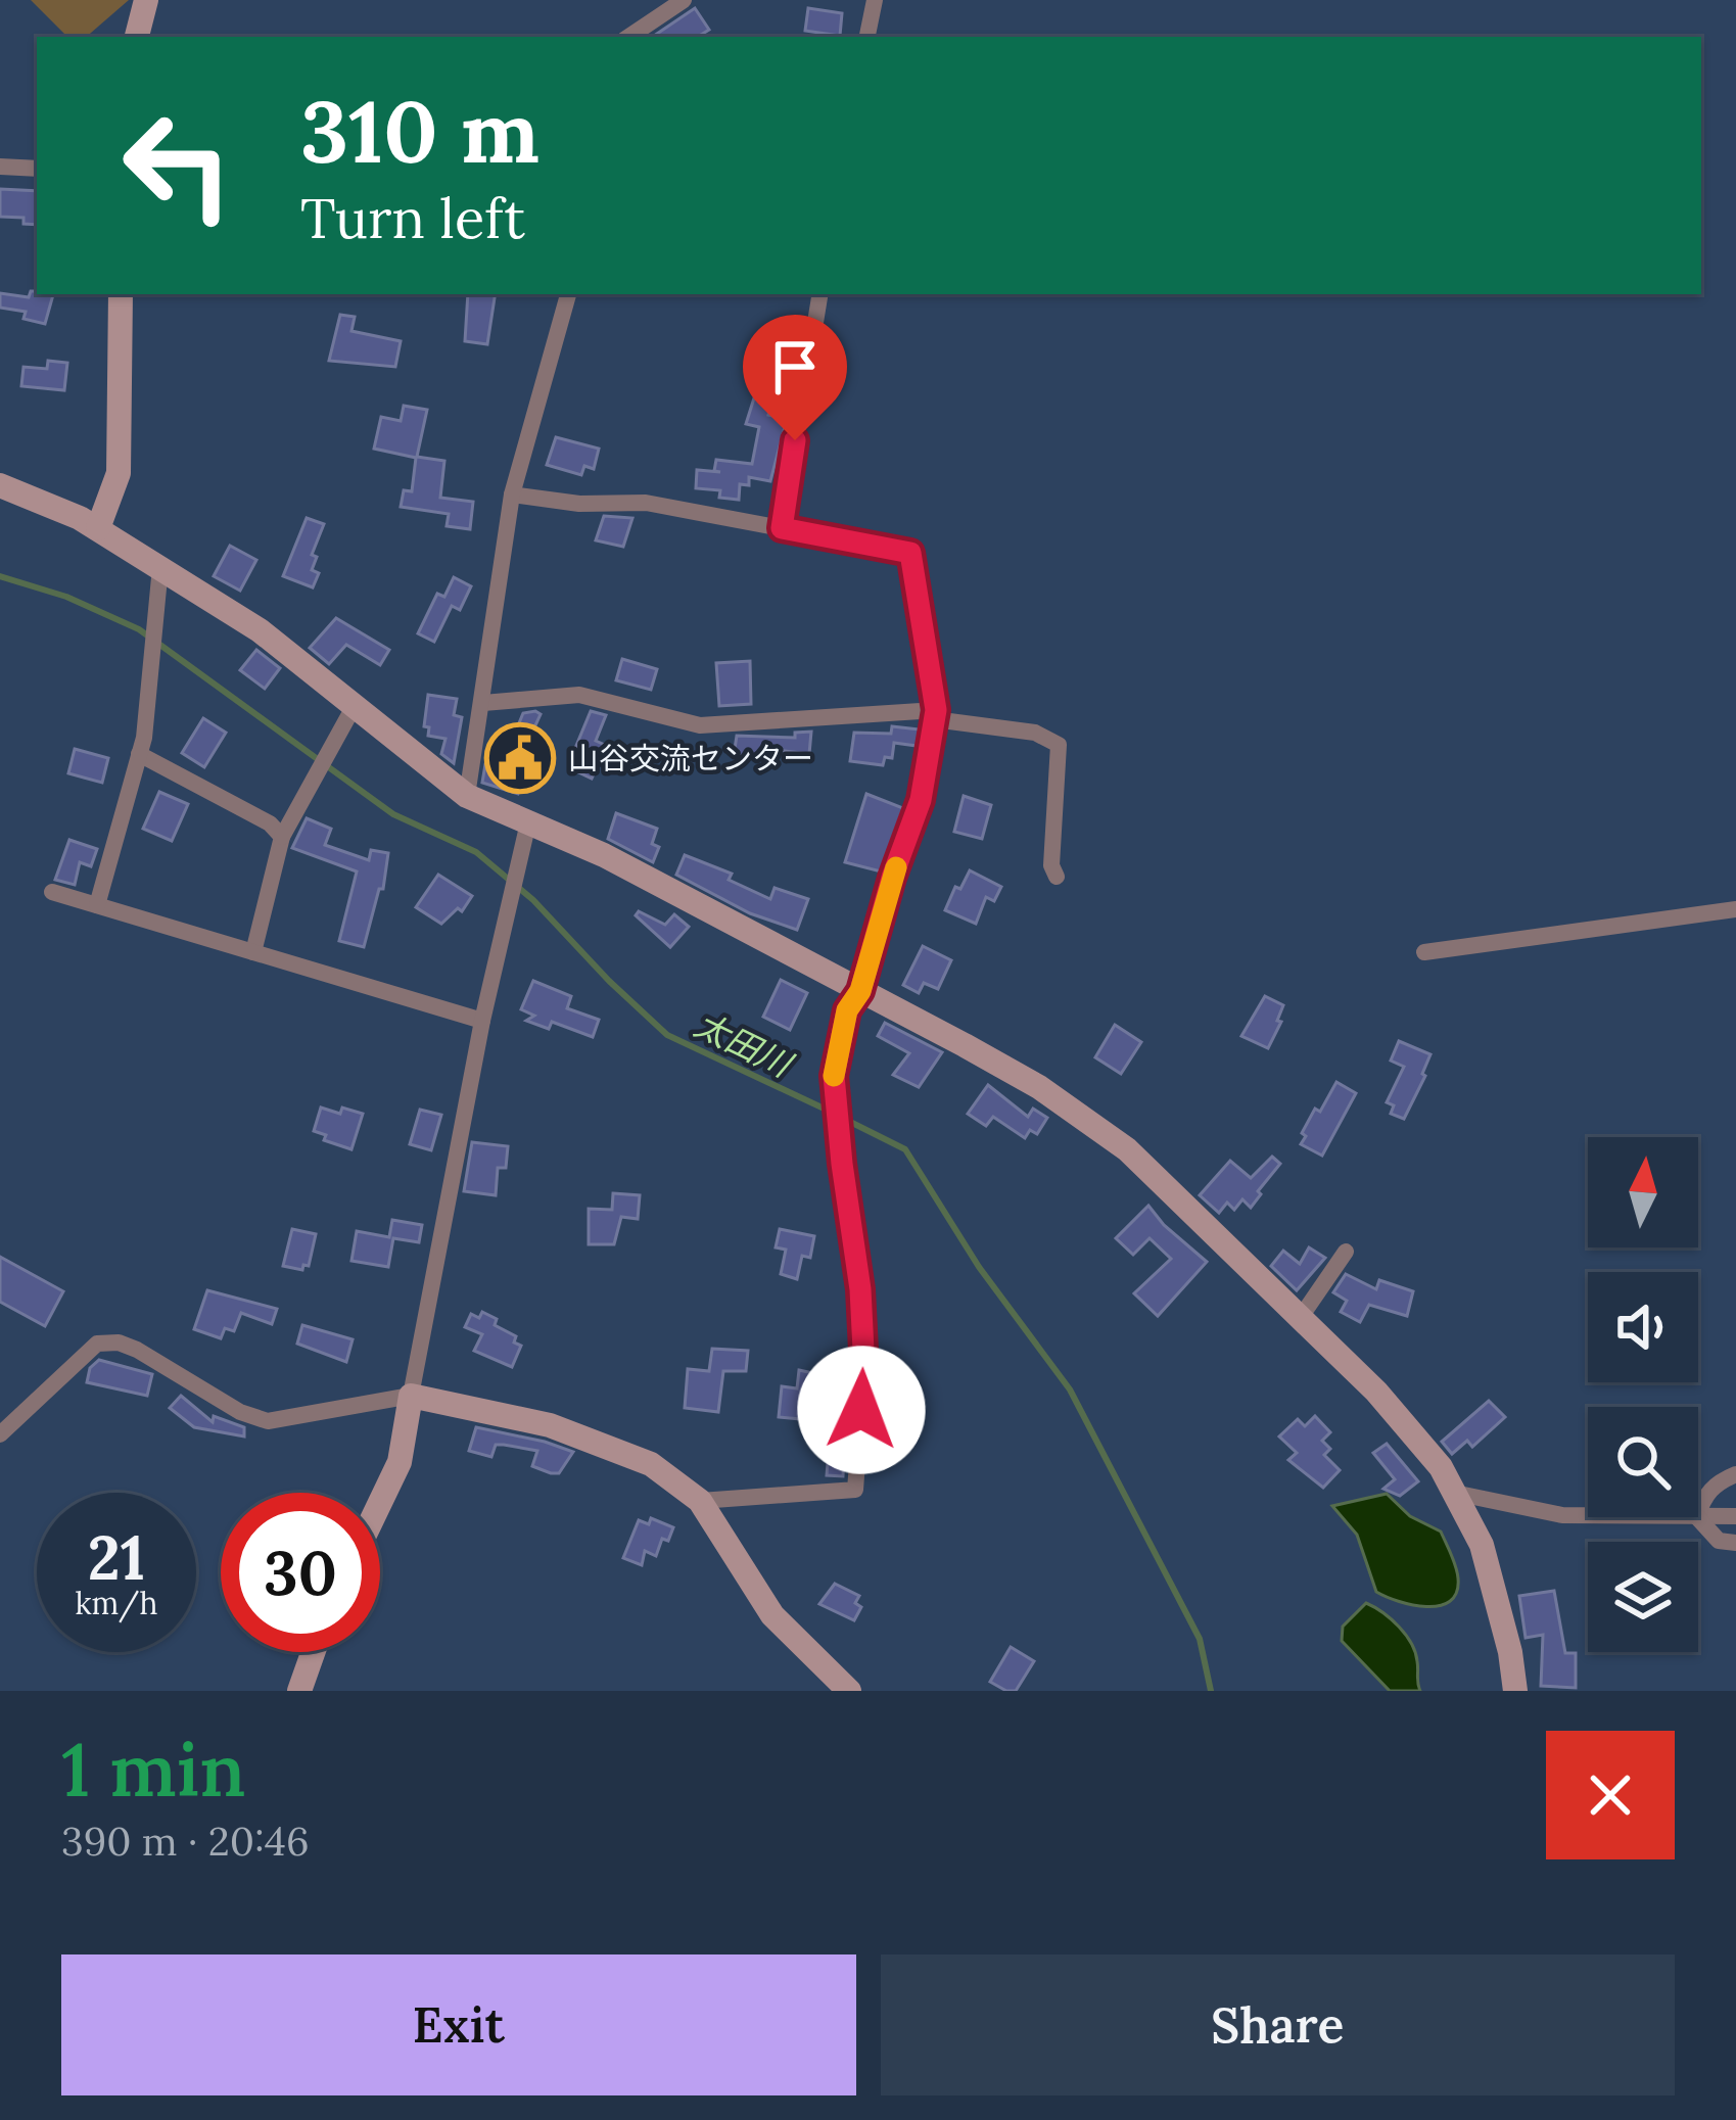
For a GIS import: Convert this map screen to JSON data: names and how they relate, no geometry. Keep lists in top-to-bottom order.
{
  "water": ["太田川"],
  "places": {
    "public building": ["山谷交流センター"]
  },
  "north": "top",
  "page": {
    "turn": ["310 m", "Turn left"],
    "speed": "21 km/h",
    "limit": "30",
    "heading": ["1 min", "390 m · 20:46"],
    "buttons": ["Exit", "Share"]
  }
}
